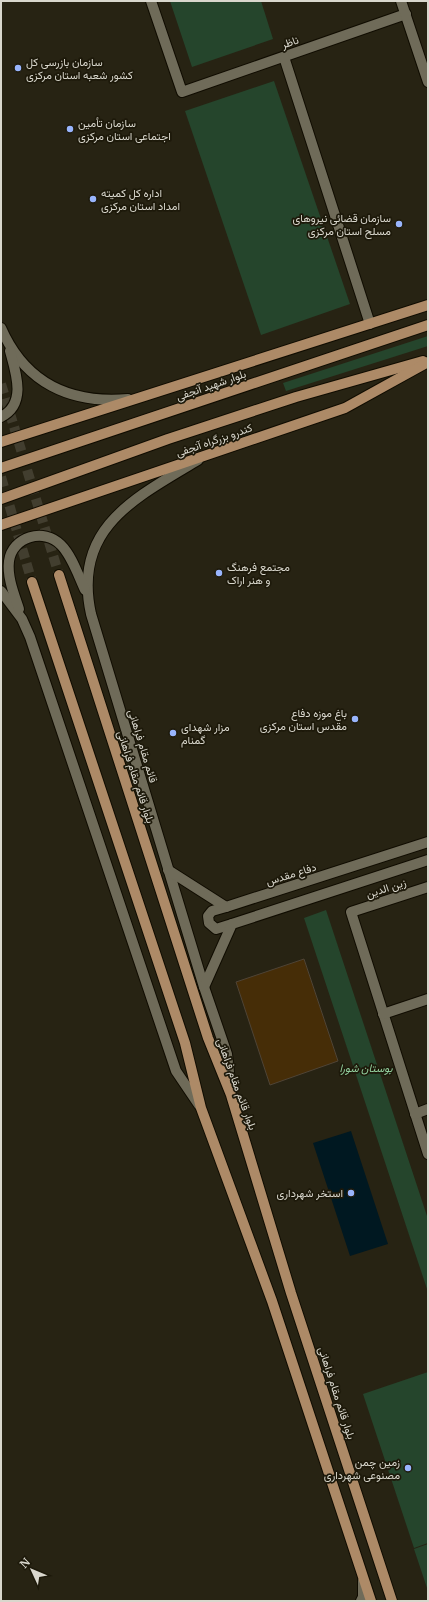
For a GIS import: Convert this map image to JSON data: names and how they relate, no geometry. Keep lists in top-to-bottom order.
{
  "streets": {
    "main road": ["بلوار شهید آنجفی", "کندرو بزرگراه آنجفی", "بلوار قائم مقام فراهانی"],
    "street": [
      "ناظر",
      "قائم مقام فراهانی",
      "دفاع مقدس",
      "زین الدین"
    ]
  },
  "crossings": [
    ["کندرو بزرگراه آنجفی", "قائم مقام فراهانی"],
    ["قائم مقام فراهانی", "بلوار قائم مقام فراهانی"]
  ],
  "parks": ["بوستان شورا"],
  "places": [
    "سازمان بازرسی کل کشور شعبه استان مرکزی",
    "سازمان تأمین اجتماعی استان مرکزی",
    "اداره کل کمیته امداد استان مرکزی",
    "سازمان قضائی نیروهای مسلح استان مرکزی",
    "مجتمع فرهنگ و هنر اراک",
    "باغ موزه دفاع مقدس استان مرکزی",
    "مزار شهدای گمنام",
    "استخر شهرداری",
    "زمین چمن مصنوعی شهرداری"
  ],
  "north": "top left"
}
